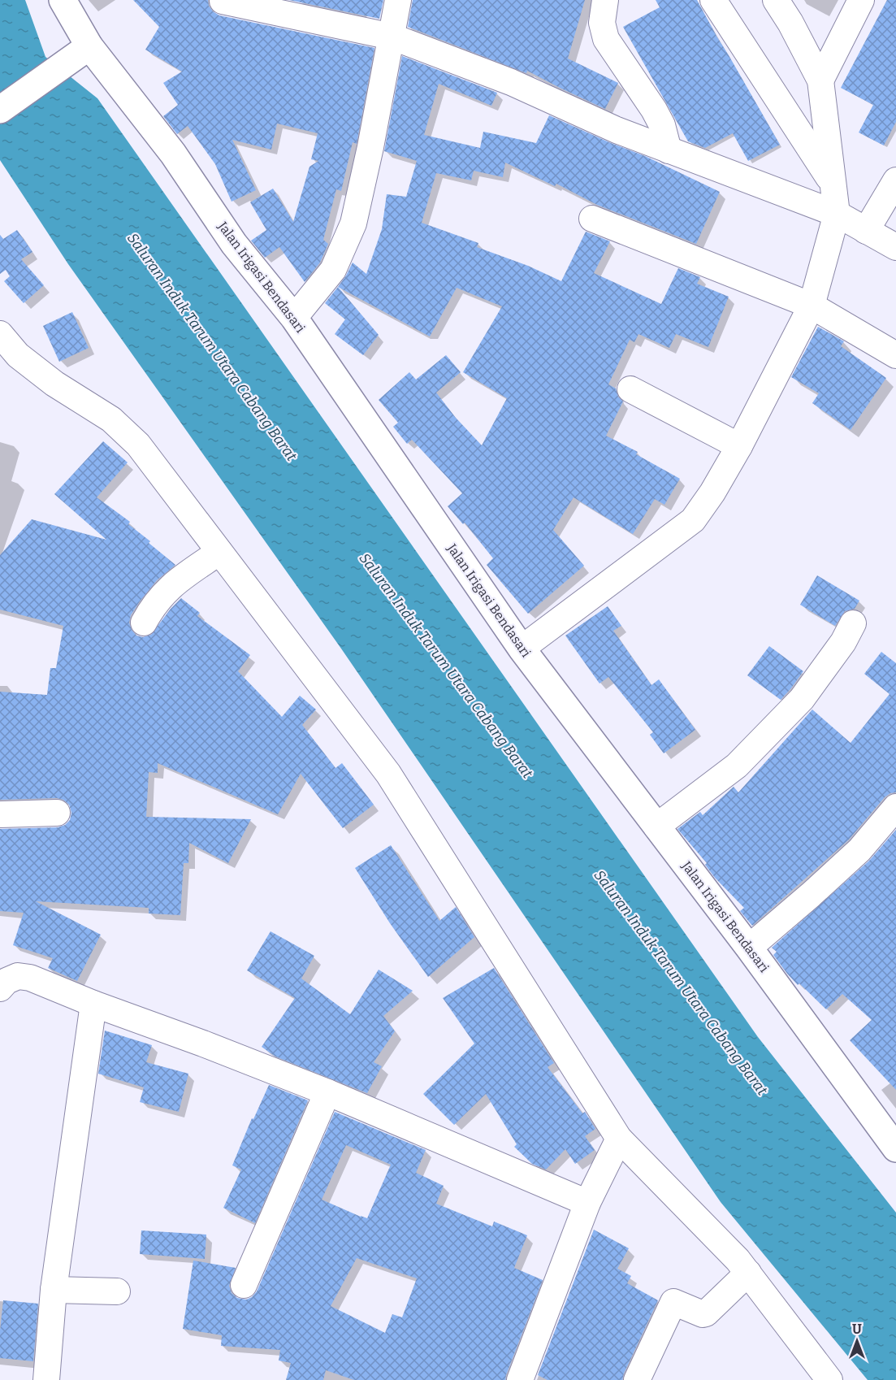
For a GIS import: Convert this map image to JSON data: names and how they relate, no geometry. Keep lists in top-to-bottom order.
{
  "streets": {
    "street": ["Jalan Irigasi Bendasari"]
  },
  "water": ["Saluran Induk Tarum Utara Cabang Barat"],
  "north": "top"
}
